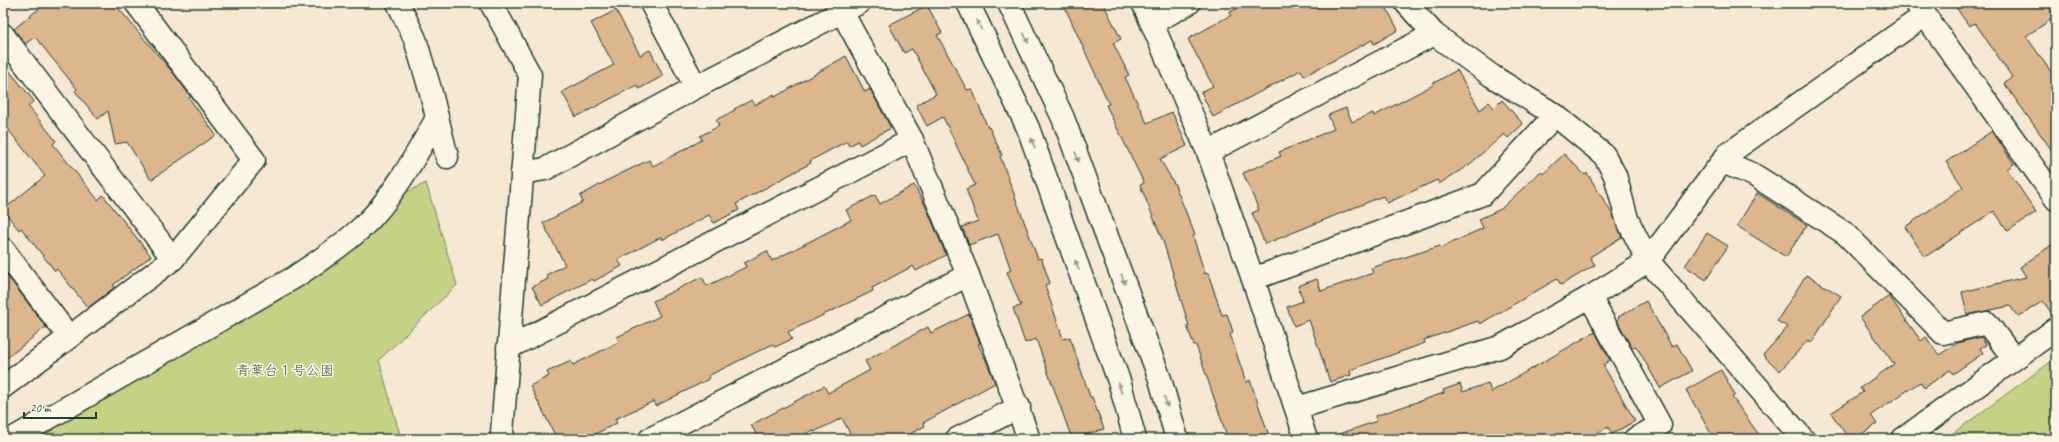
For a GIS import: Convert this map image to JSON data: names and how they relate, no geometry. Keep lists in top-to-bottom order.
{
  "parks": ["青葉台１号公園"],
  "scale_bar": "20 m"
}
